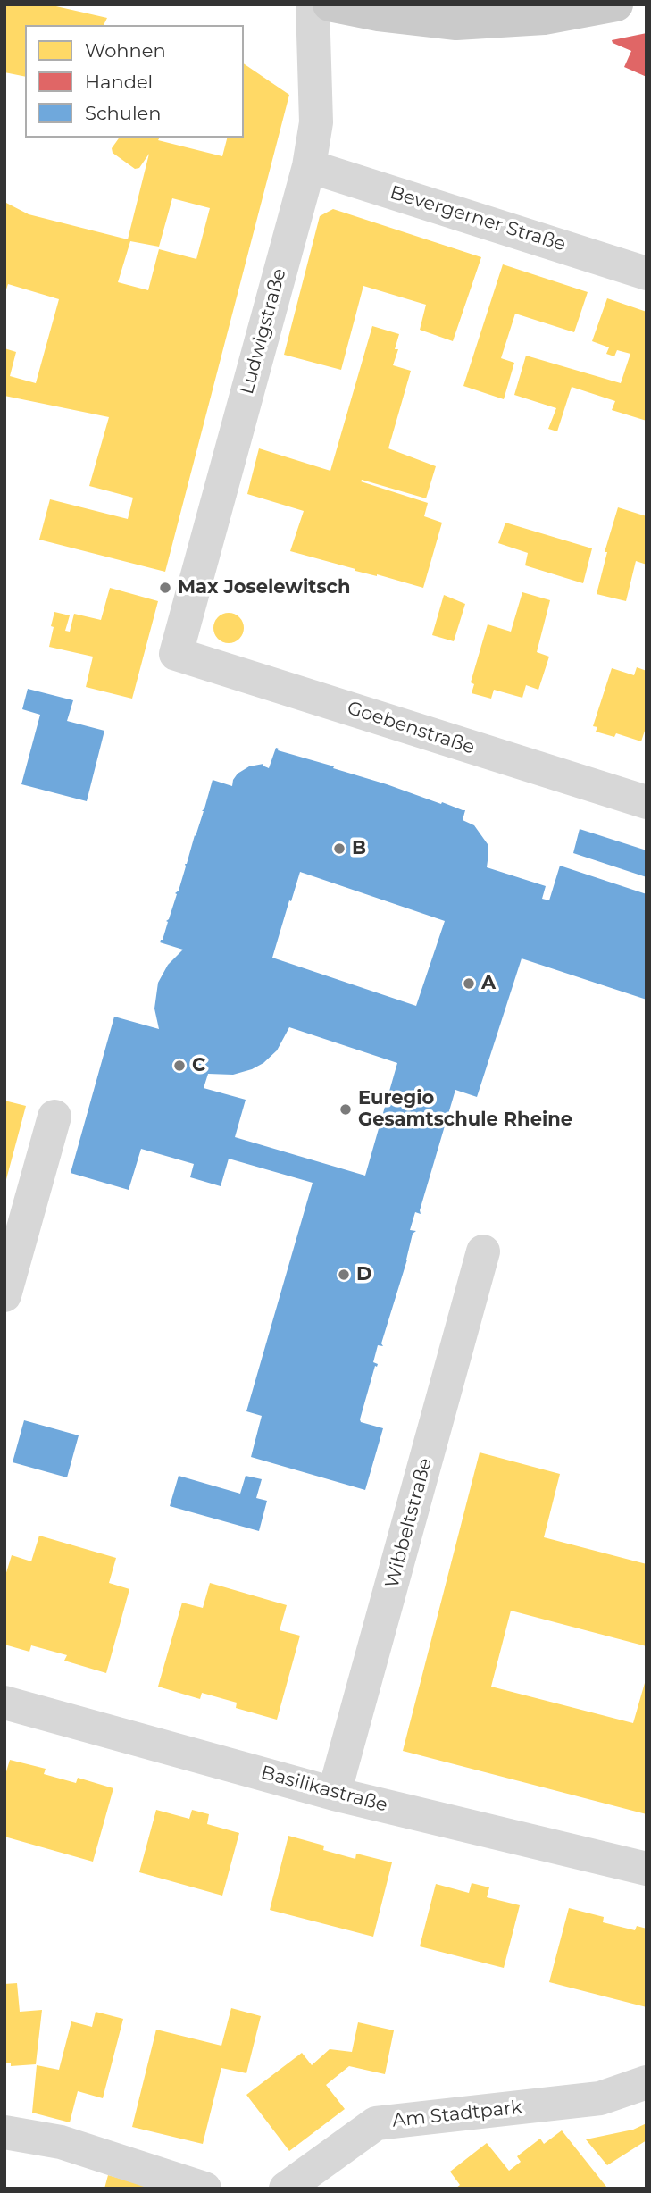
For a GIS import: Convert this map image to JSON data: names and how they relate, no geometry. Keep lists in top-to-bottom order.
{
  "streets": {
    "street": [
      "Bevergerner Straße",
      "Ludwigstraße",
      "Goebenstraße",
      "Wibbeltstraße",
      "Basilikastraße",
      "Am Stadtpark"
    ]
  },
  "crossings": [
    ["Bevergerner Straße", "Ludwigstraße"],
    ["Ludwigstraße", "Goebenstraße"],
    ["Wibbeltstraße", "Basilikastraße"]
  ],
  "places": [
    "Max Joselewitsch",
    "B",
    "A",
    "C",
    "Euregio Gesamtschule Rheine",
    "D"
  ],
  "legend": ["Wohnen", "Handel", "Schulen"]
}
